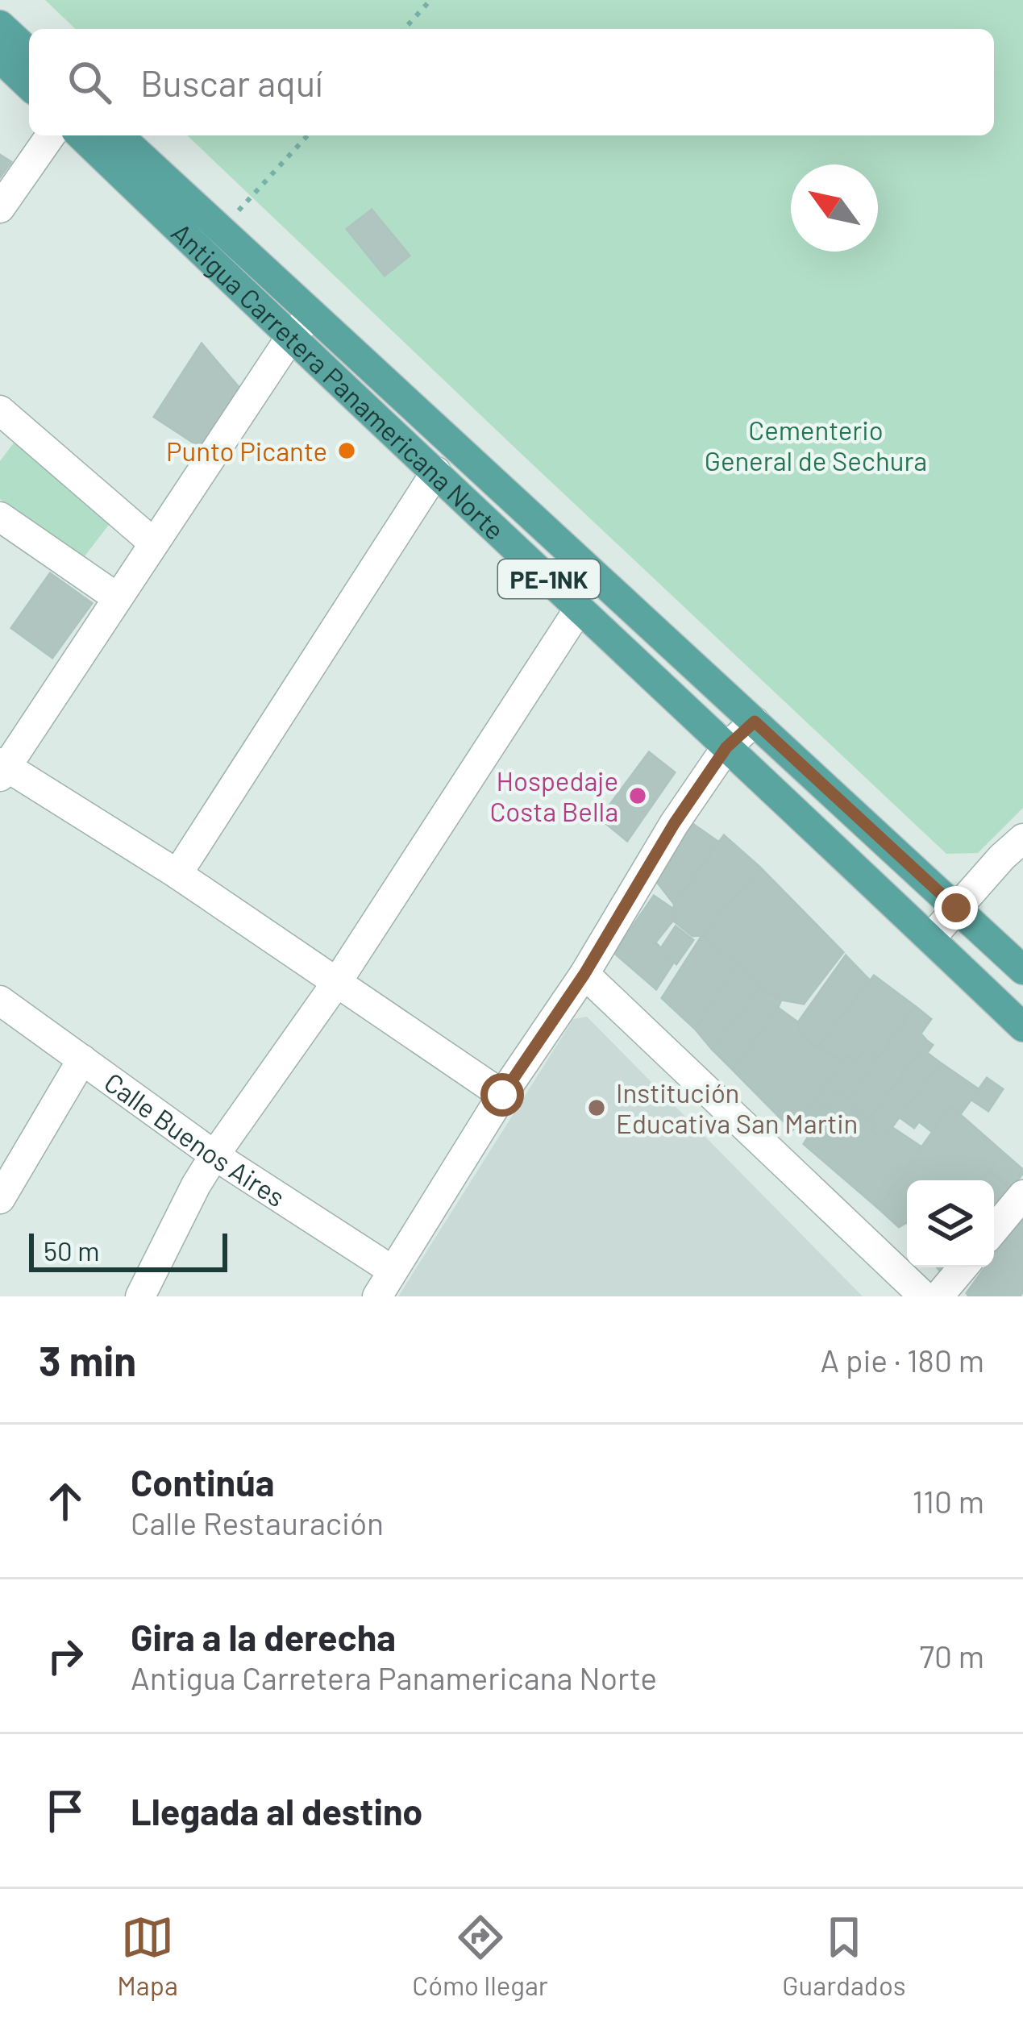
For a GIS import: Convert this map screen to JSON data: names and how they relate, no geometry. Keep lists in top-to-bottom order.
{
  "streets": {
    "main road": ["Antigua Carretera Panamericana Norte", "PE-1NK"],
    "street": ["Calle Buenos Aires"]
  },
  "parks": ["Cementerio General de Sechura"],
  "places": ["Punto Picante", "Hospedaje Costa Bella", "Institución Educativa San Martin"],
  "scale_bar": "50 m",
  "north": "top left",
  "page": {
    "search": "Buscar aquí",
    "scale": "50 m",
    "heading": ["3 min", "A pie · 180 m"],
    "list": [
      ["Continúa", "Calle Restauración", "110 m"],
      ["Gira a la derecha", "Antigua Carretera Panamericana Norte", "70 m"],
      "Llegada al destino"
    ],
    "nav": ["Mapa", "Cómo llegar", "Guardados"]
  }
}
